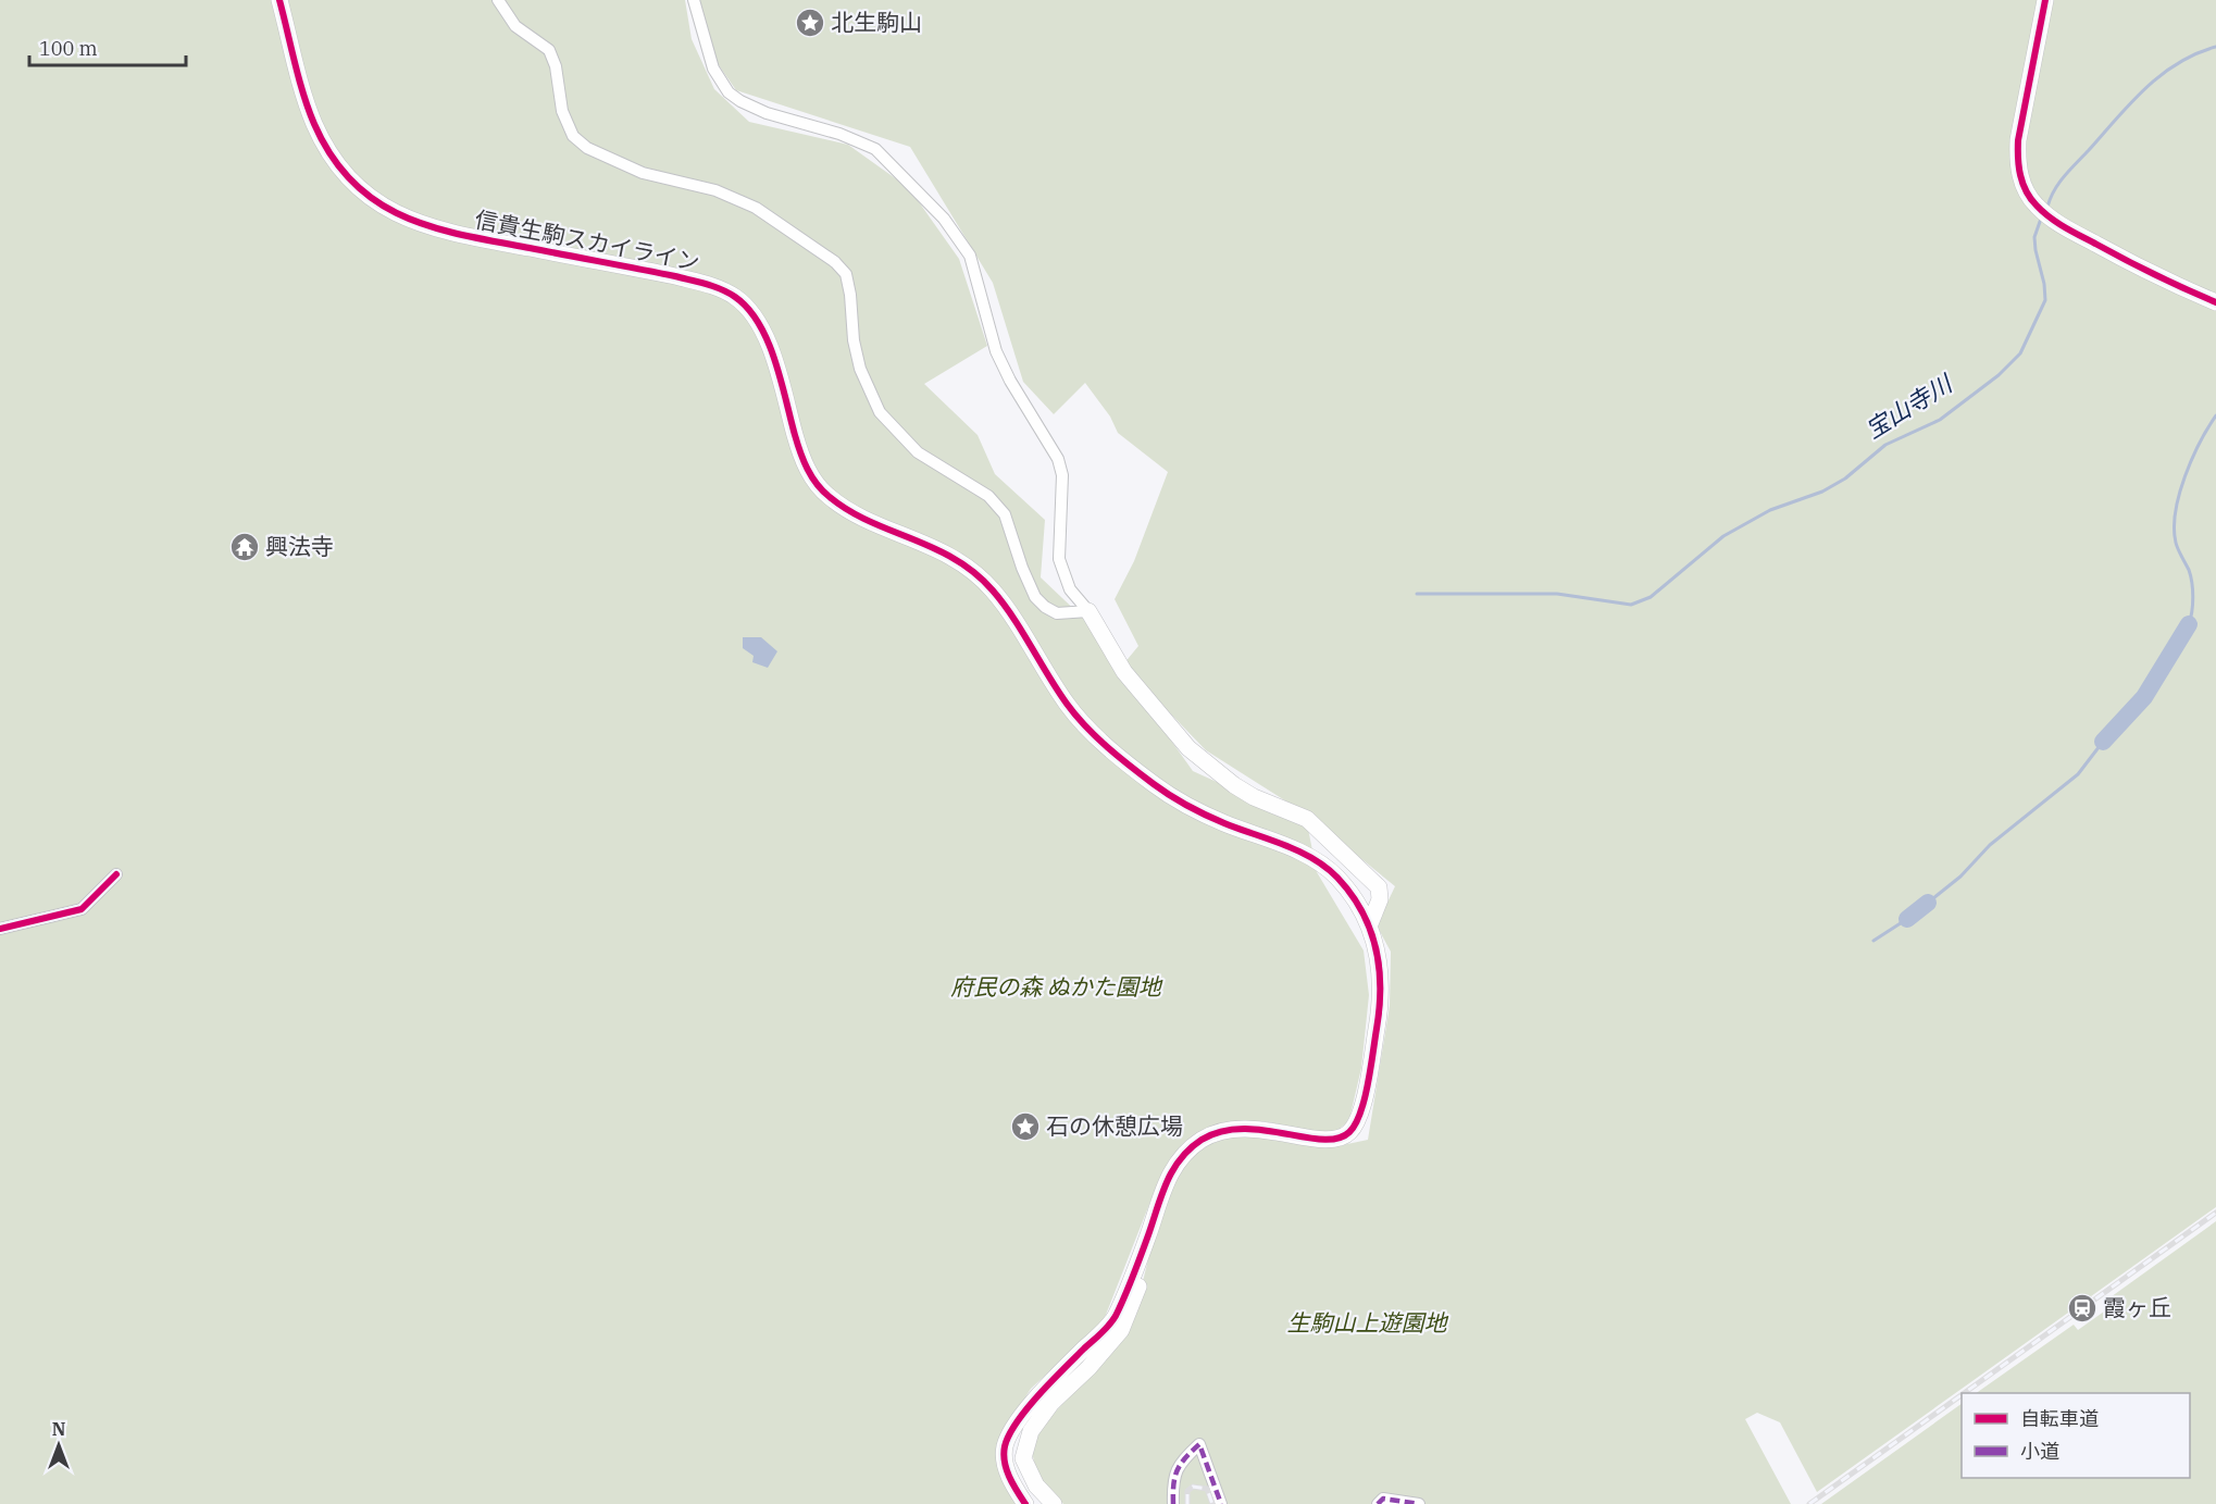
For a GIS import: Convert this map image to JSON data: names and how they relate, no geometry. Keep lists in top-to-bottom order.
{
  "streets": {
    "street": ["信貴生駒スカイライン"]
  },
  "water": ["宝山寺川"],
  "parks": ["府民の森 ぬかた園地", "生駒山上遊園地"],
  "places": {
    "place": ["北生駒山", "石の休憩広場"],
    "temple": ["興法寺"],
    "station": ["霞ヶ丘"]
  },
  "legend": ["自転車道", "小道"],
  "scale_bar": "100 m",
  "north": "top"
}
